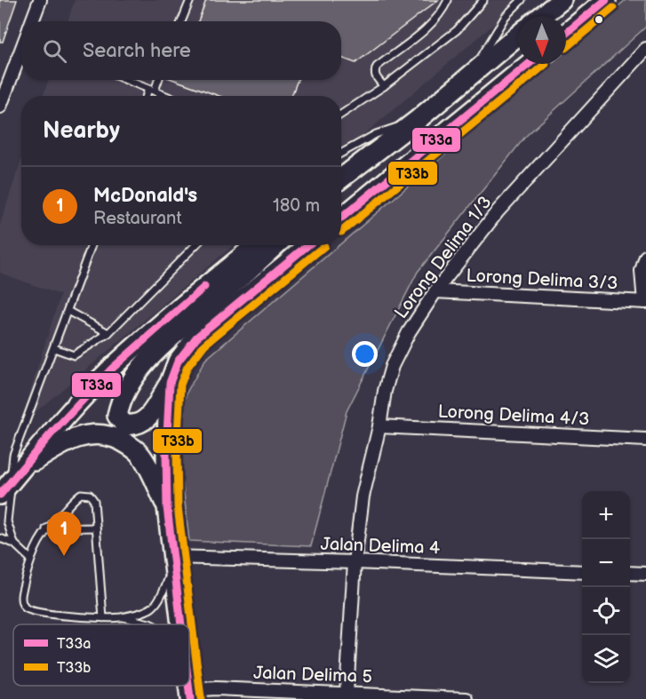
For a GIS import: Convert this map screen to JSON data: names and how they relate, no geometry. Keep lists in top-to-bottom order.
{
  "streets": {
    "street": [
      "Lorong Delima 1/3",
      "Lorong Delima 3/3",
      "Lorong Delima 4/3",
      "Jalan Delima 4",
      "Jalan Delima 5"
    ]
  },
  "crossings": [
    ["Lorong Delima 1/3", "Lorong Delima 3/3"],
    ["Lorong Delima 1/3", "Lorong Delima 4/3"],
    ["Lorong Delima 1/3", "Jalan Delima 4"],
    ["Lorong Delima 1/3", "Jalan Delima 5"]
  ],
  "lines": ["transit line T33a", "transit line T33b"],
  "legend": ["T33a", "T33b"],
  "north": "bottom",
  "page": {
    "search": "Search here",
    "heading": "Nearby",
    "list": [
      {
        "mark": "1",
        "name": "McDonald's",
        "note": "Restaurant",
        "value": "180 m"
      }
    ],
    "map_buttons": ["+", "−"],
    "pins": "1"
  }
}
